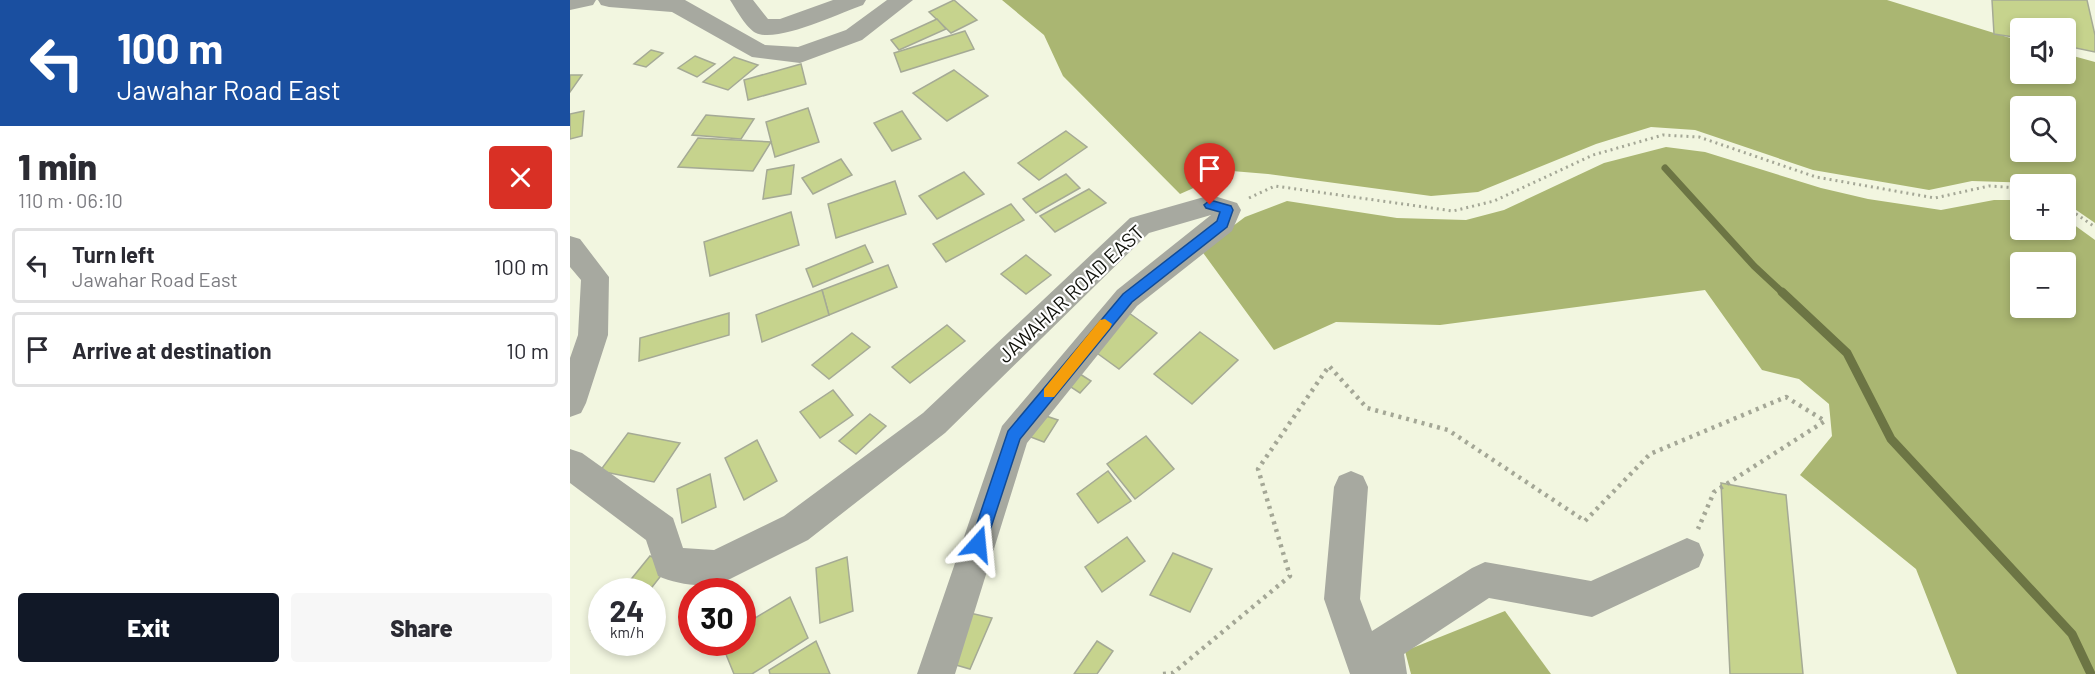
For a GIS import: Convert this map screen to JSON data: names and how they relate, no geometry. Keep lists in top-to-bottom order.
{
  "streets": {
    "street": ["JAWAHAR ROAD EAST"]
  },
  "page": {
    "turn": ["100 m", "Jawahar Road East"],
    "map_buttons": ["+", "−"],
    "heading": ["1 min", "110 m · 06:10"],
    "list": [
      {
        "name": "Turn left",
        "note": "Jawahar Road East",
        "value": "100 m"
      },
      {
        "name": "Arrive at destination",
        "value": "10 m"
      }
    ],
    "speed": "24 km/h",
    "limit": "30",
    "buttons": ["Exit", "Share"]
  }
}
